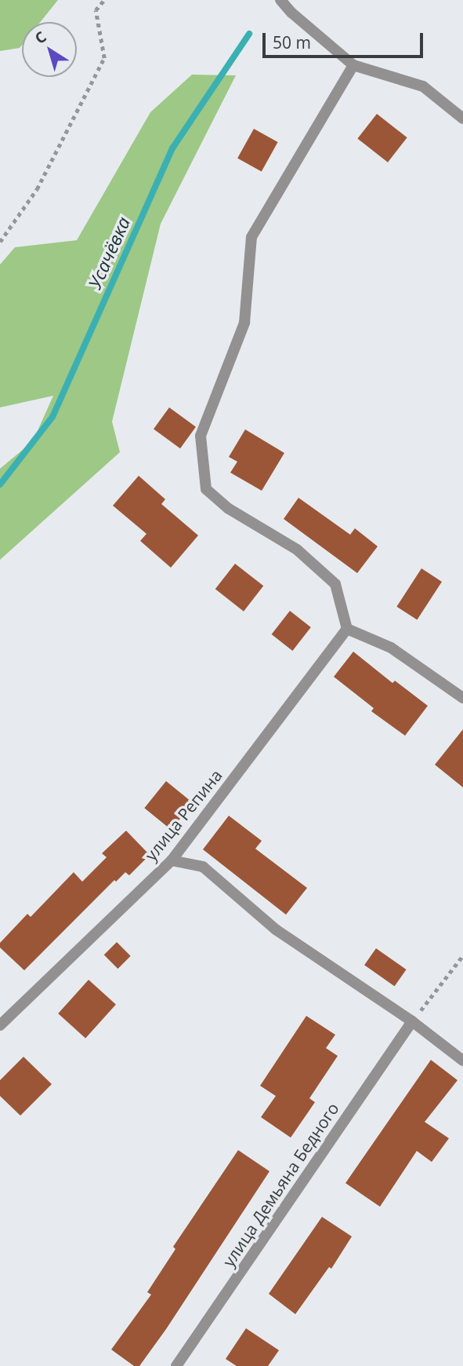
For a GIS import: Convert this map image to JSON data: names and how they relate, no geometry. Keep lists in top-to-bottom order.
{
  "streets": {
    "street": ["улица Репина", "улица Демьяна Бедного"]
  },
  "water": ["Усачёвка"],
  "scale_bar": "50 m",
  "north": "top left"
}
